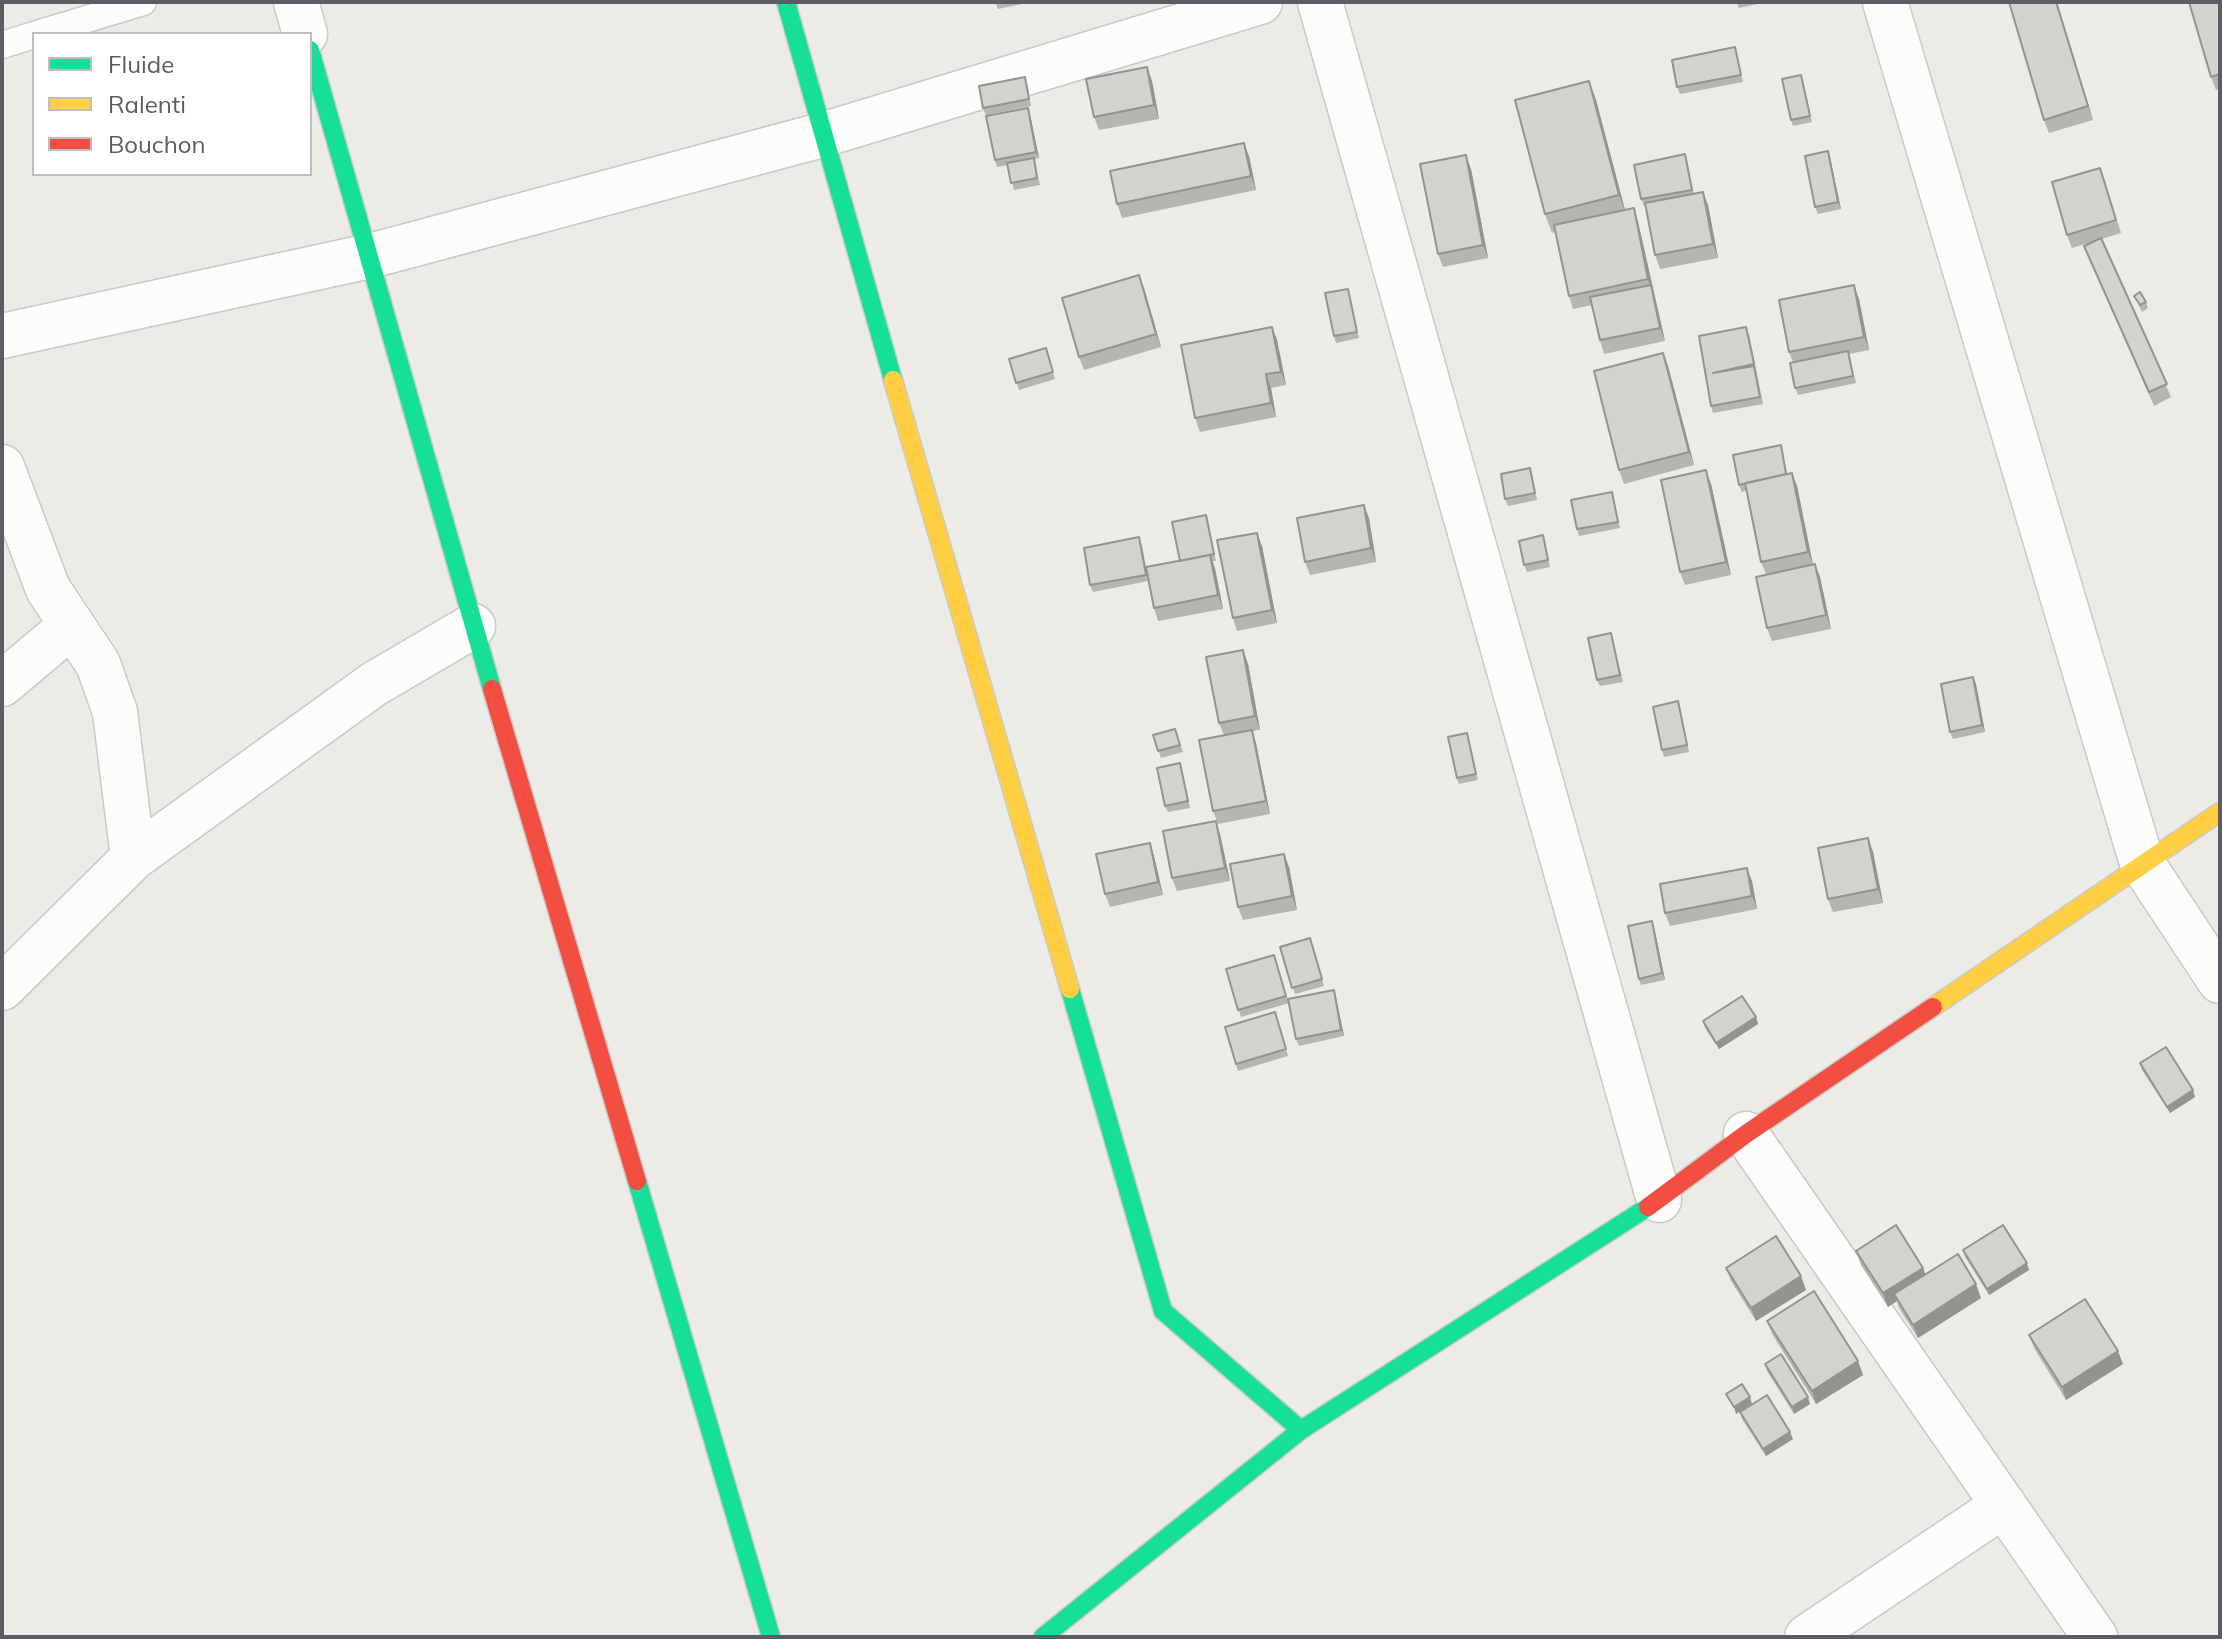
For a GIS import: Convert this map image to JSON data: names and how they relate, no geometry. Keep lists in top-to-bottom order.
{
  "legend": ["Fluide", "Ralenti", "Bouchon"]
}
